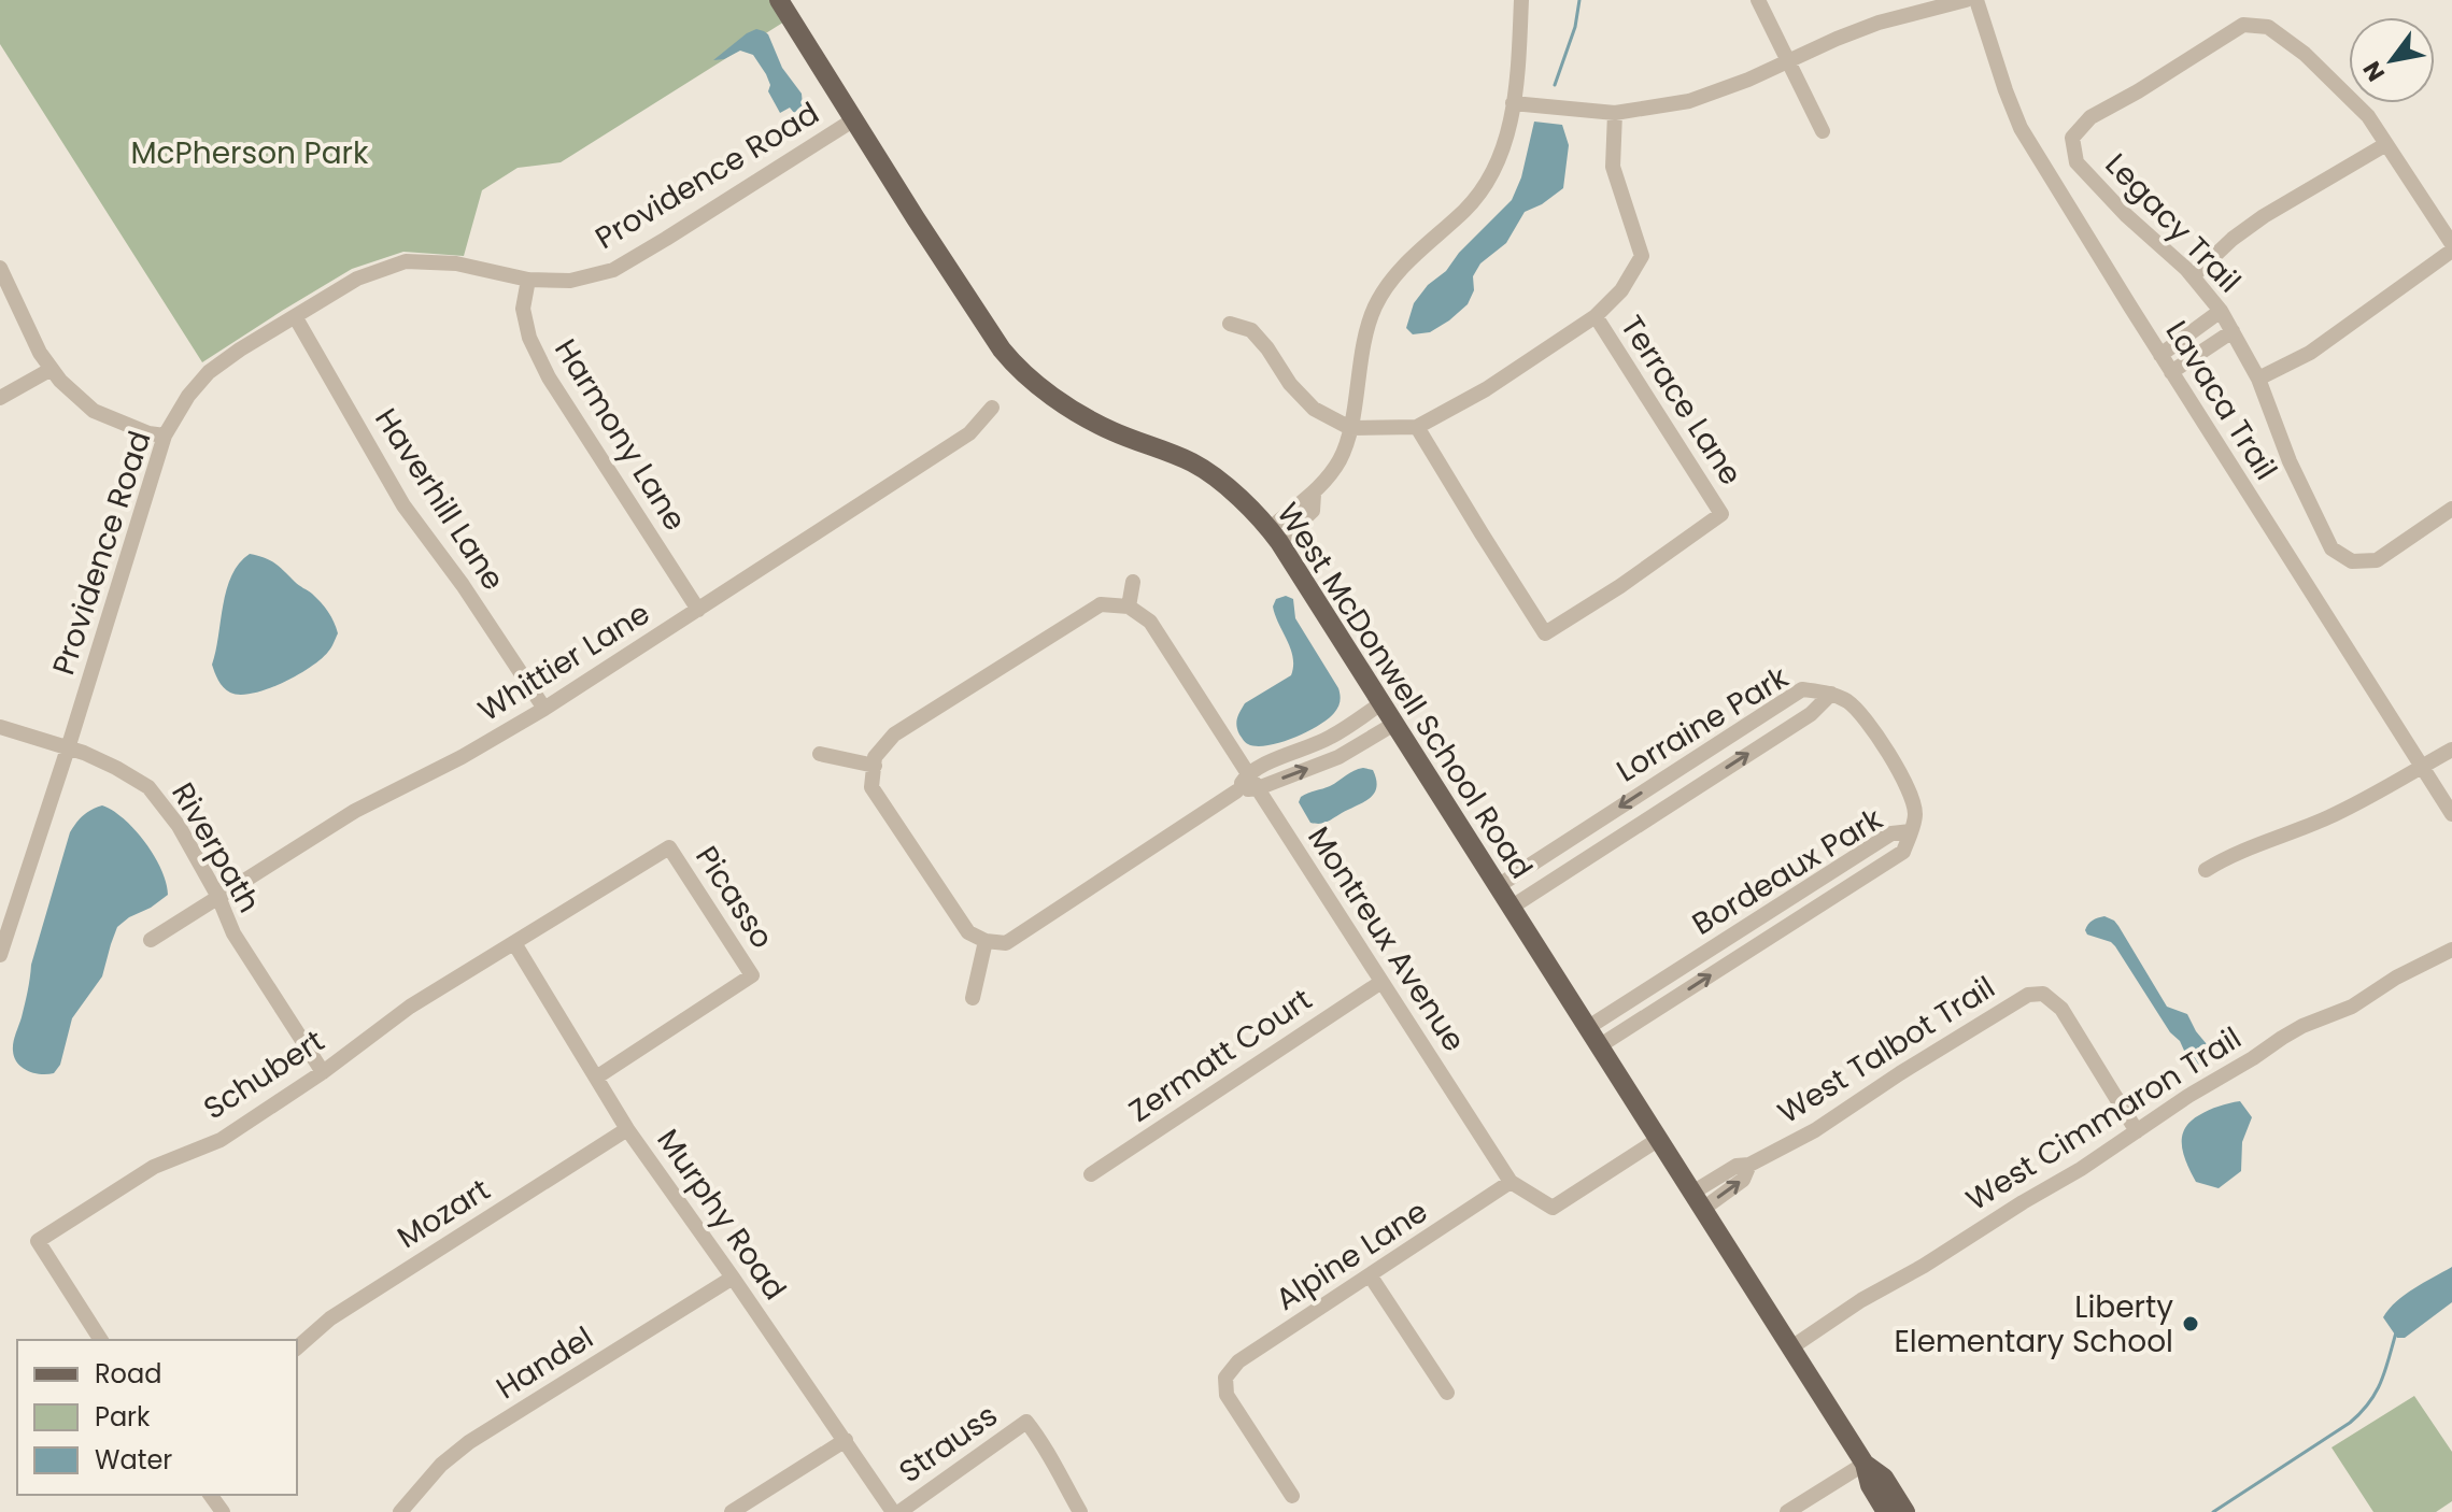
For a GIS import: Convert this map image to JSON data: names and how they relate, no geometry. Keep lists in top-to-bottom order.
{
  "streets": {
    "main road": ["West McDonwell School Road"],
    "street": [
      "Providence Road",
      "Legacy Trail",
      "Terrace Lane",
      "Lavaca Trail",
      "Harmony Lane",
      "Haverhill Lane",
      "Whittier Lane",
      "Lorraine Park",
      "Riverpath",
      "Bordeaux Park",
      "Picasso",
      "Montreux Avenue",
      "West Talbot Trail",
      "Zermatt Court",
      "Schubert",
      "West Cimmaron Trail",
      "Mozart",
      "Murphy Road",
      "Alpine Lane",
      "Handel",
      "Strauss"
    ]
  },
  "crossings": [
    ["Providence Road", "Harmony Lane"],
    ["Providence Road", "Haverhill Lane"],
    ["Providence Road", "West McDonwell School Road"],
    ["Providence Road", "Riverpath"],
    ["Harmony Lane", "Whittier Lane"],
    ["Haverhill Lane", "Whittier Lane"],
    ["Whittier Lane", "Riverpath"],
    ["West McDonwell School Road", "Lorraine Park"],
    ["West McDonwell School Road", "Bordeaux Park"],
    ["West McDonwell School Road", "Montreux Avenue"],
    ["West McDonwell School Road", "West Talbot Trail"],
    ["West McDonwell School Road", "West Cimmaron Trail"],
    ["Riverpath", "Schubert"],
    ["Picasso", "Schubert"],
    ["Picasso", "Murphy Road"],
    ["Montreux Avenue", "Zermatt Court"],
    ["Montreux Avenue", "Alpine Lane"],
    ["West Talbot Trail", "West Cimmaron Trail"],
    ["Schubert", "Murphy Road"],
    ["Mozart", "Murphy Road"],
    ["Murphy Road", "Handel"]
  ],
  "parks": ["McPherson Park"],
  "places": ["Liberty Elementary School"],
  "legend": ["Road", "Park", "Water"],
  "north": "bottom left"
}
